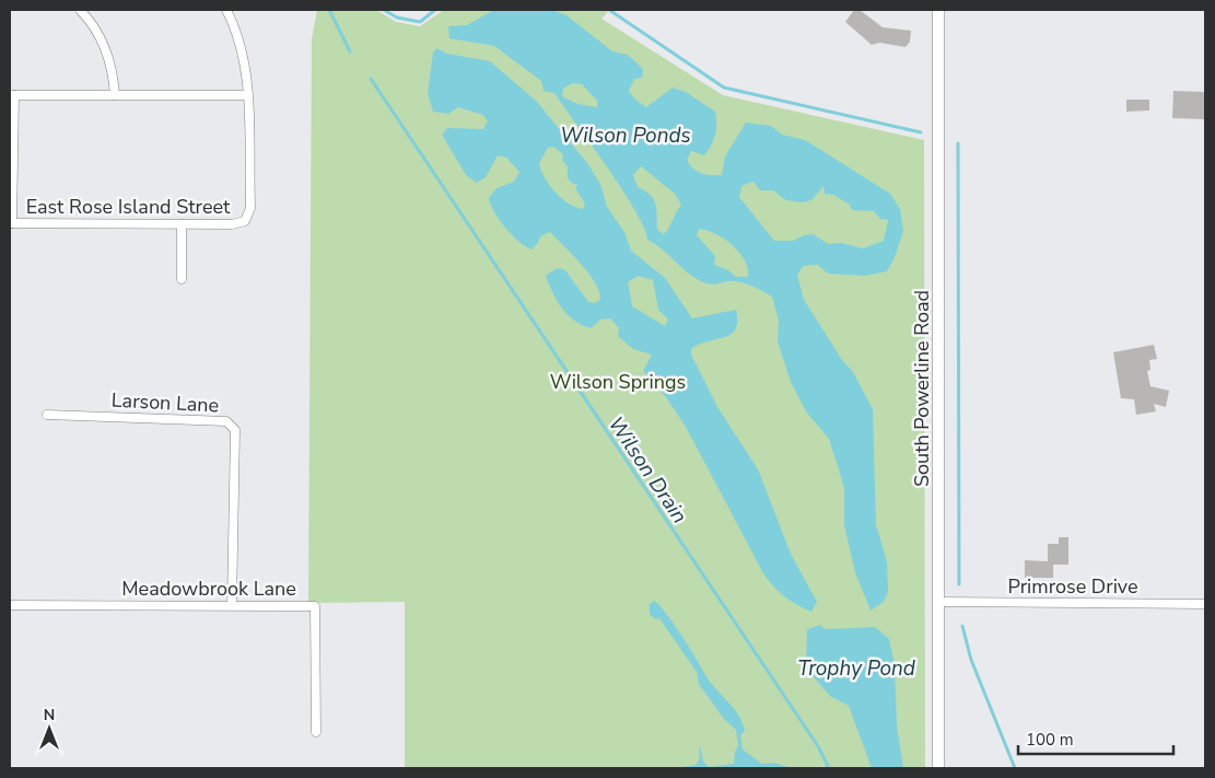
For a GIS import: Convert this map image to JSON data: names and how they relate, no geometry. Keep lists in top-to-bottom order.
{
  "streets": {
    "street": [
      "East Rose Island Street",
      "South Powerline Road",
      "Larson Lane",
      "Primrose Drive",
      "Meadowbrook Lane"
    ]
  },
  "crossings": [
    ["South Powerline Road", "Primrose Drive"],
    ["Larson Lane", "Meadowbrook Lane"]
  ],
  "water": ["Wilson Ponds", "Wilson Drain", "Trophy Pond"],
  "parks": ["Wilson Springs"],
  "scale_bar": "100 m",
  "north": "top"
}
